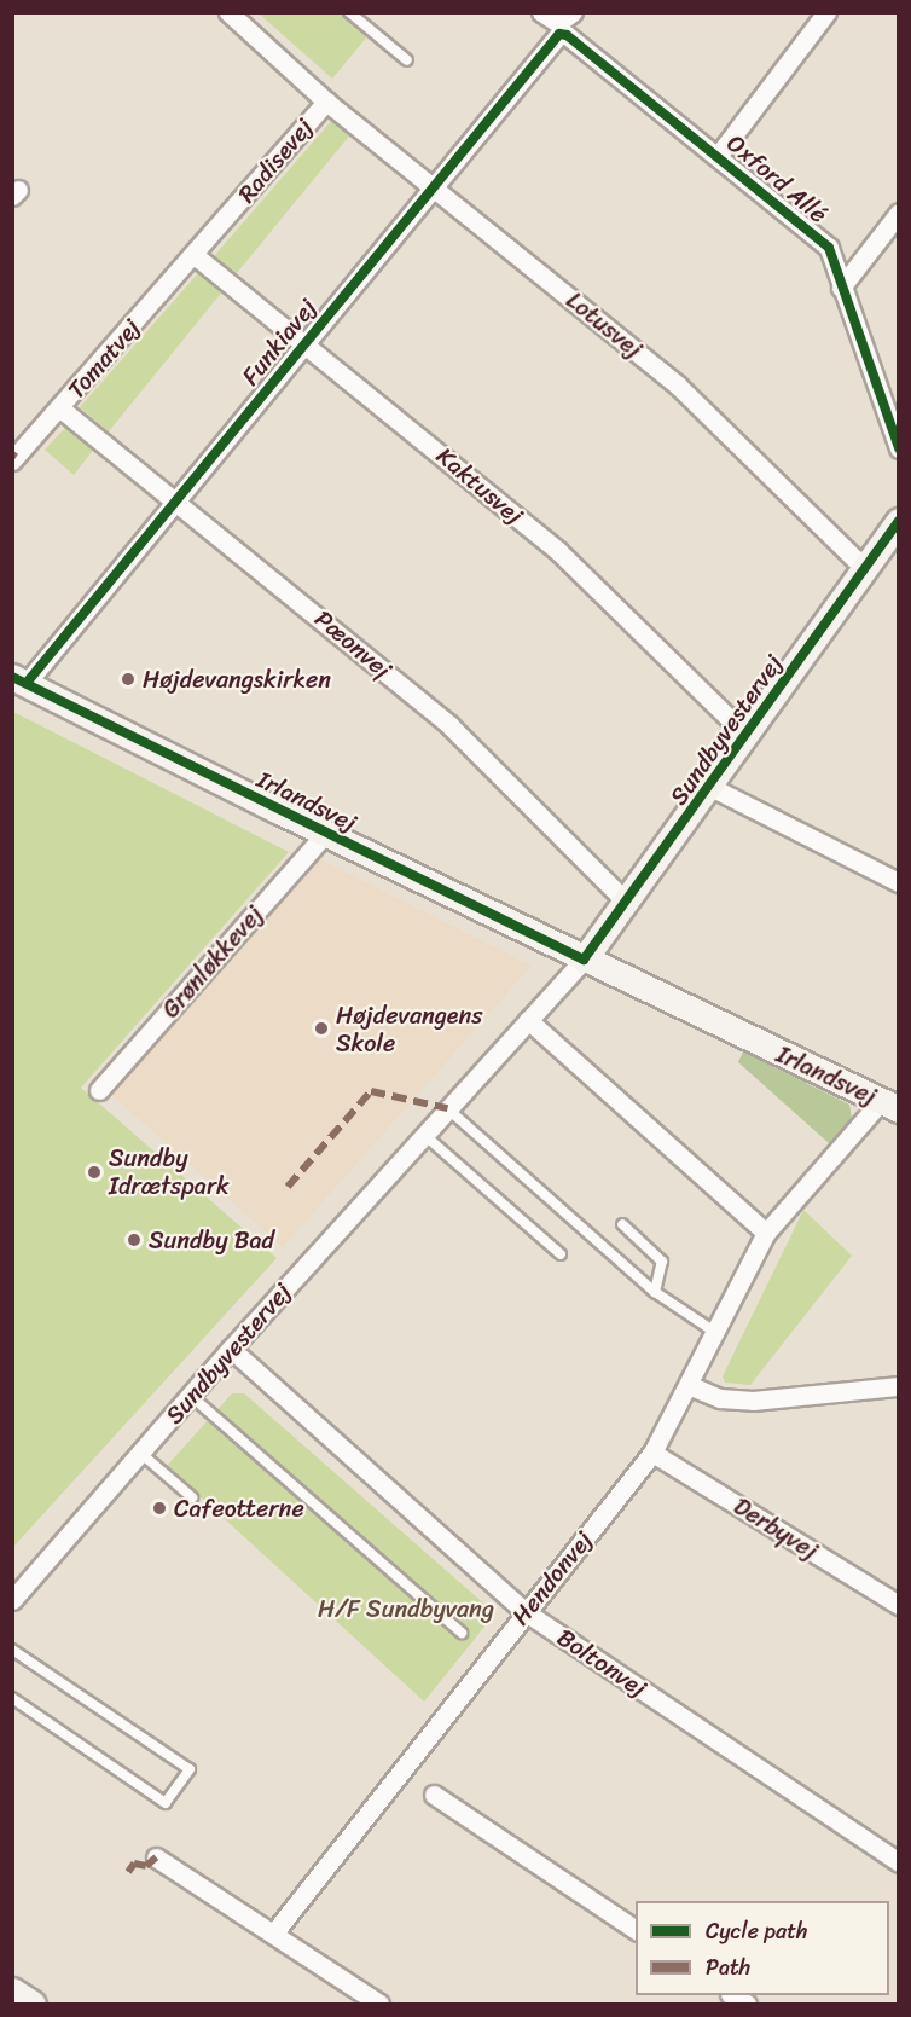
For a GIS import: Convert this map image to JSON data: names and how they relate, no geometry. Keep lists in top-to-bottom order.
{
  "streets": {
    "street": [
      "Radisevej",
      "Oxford Allé",
      "Lotusvej",
      "Funkiavej",
      "Tomatvej",
      "Kaktusvej",
      "Pæonvej",
      "Sundbyvestervej",
      "Irlandsvej",
      "Grønløkkevej",
      "Derbyvej",
      "Hendonvej",
      "Boltonvej"
    ]
  },
  "crossings": [
    ["Radisevej", "Lotusvej"],
    ["Radisevej", "Tomatvej"],
    ["Radisevej", "Kaktusvej"],
    ["Oxford Allé", "Funkiavej"],
    ["Lotusvej", "Funkiavej"],
    ["Lotusvej", "Sundbyvestervej"],
    ["Funkiavej", "Kaktusvej"],
    ["Funkiavej", "Pæonvej"],
    ["Funkiavej", "Irlandsvej"],
    ["Tomatvej", "Kaktusvej"],
    ["Tomatvej", "Pæonvej"],
    ["Kaktusvej", "Sundbyvestervej"],
    ["Pæonvej", "Sundbyvestervej"],
    ["Sundbyvestervej", "Irlandsvej"],
    ["Sundbyvestervej", "Boltonvej"],
    ["Irlandsvej", "Grønløkkevej"],
    ["Irlandsvej", "Hendonvej"],
    ["Derbyvej", "Hendonvej"],
    ["Hendonvej", "Boltonvej"]
  ],
  "parks": ["H/F Sundbyvang"],
  "places": [
    "Højdevangskirken",
    "Højdevangens Skole",
    "Sundby Idrætspark",
    "Sundby Bad",
    "Cafeotterne"
  ],
  "legend": ["Cycle path", "Path"]
}
